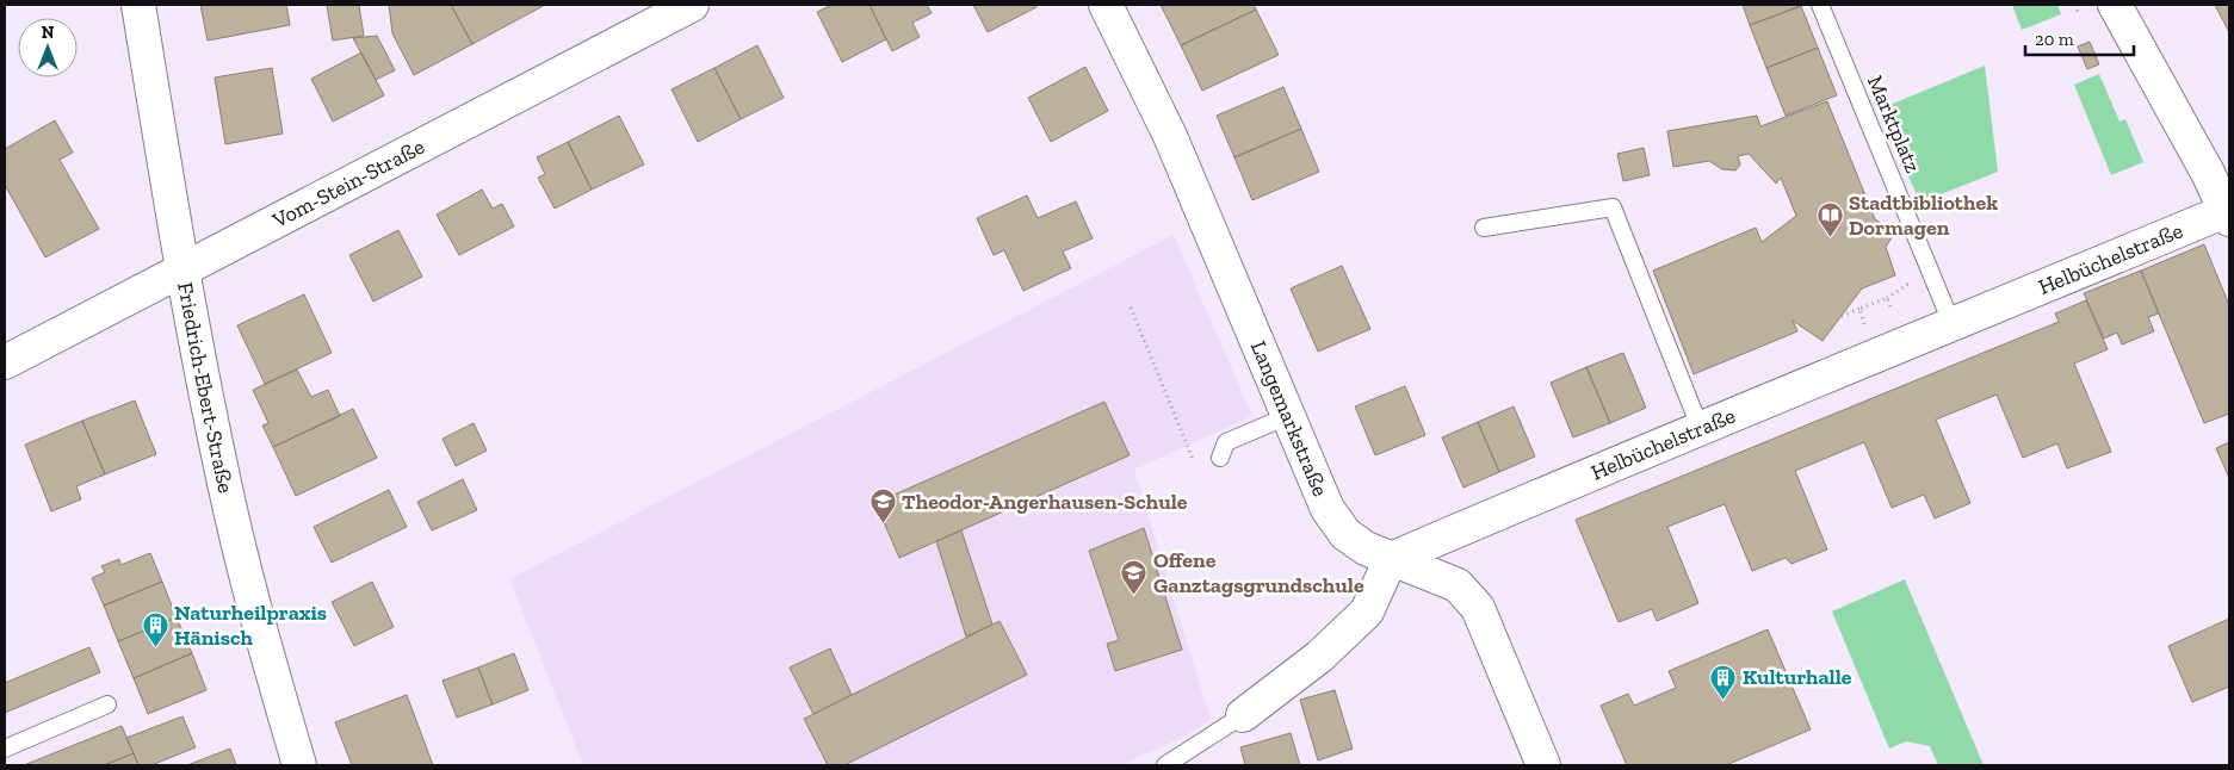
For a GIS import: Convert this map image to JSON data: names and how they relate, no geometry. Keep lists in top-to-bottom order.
{
  "streets": {
    "street": [
      "Vom-Stein-Straße",
      "Helbüchelstraße",
      "Friedrich-Ebert-Straße",
      "Langemarkstraße"
    ],
    "lane": ["Marktplatz"]
  },
  "crossings": [
    ["Marktplatz", "Helbüchelstraße"],
    ["Vom-Stein-Straße", "Friedrich-Ebert-Straße"],
    ["Helbüchelstraße", "Langemarkstraße"]
  ],
  "places": {
    "library": ["Stadtbibliothek Dormagen"],
    "school or university": ["Theodor-Angerhausen-Schule", "Offene Ganztagsgrundschule"],
    "building": ["Naturheilpraxis Hänisch", "Kulturhalle"]
  },
  "scale_bar": "20 m",
  "north": "top"
}
